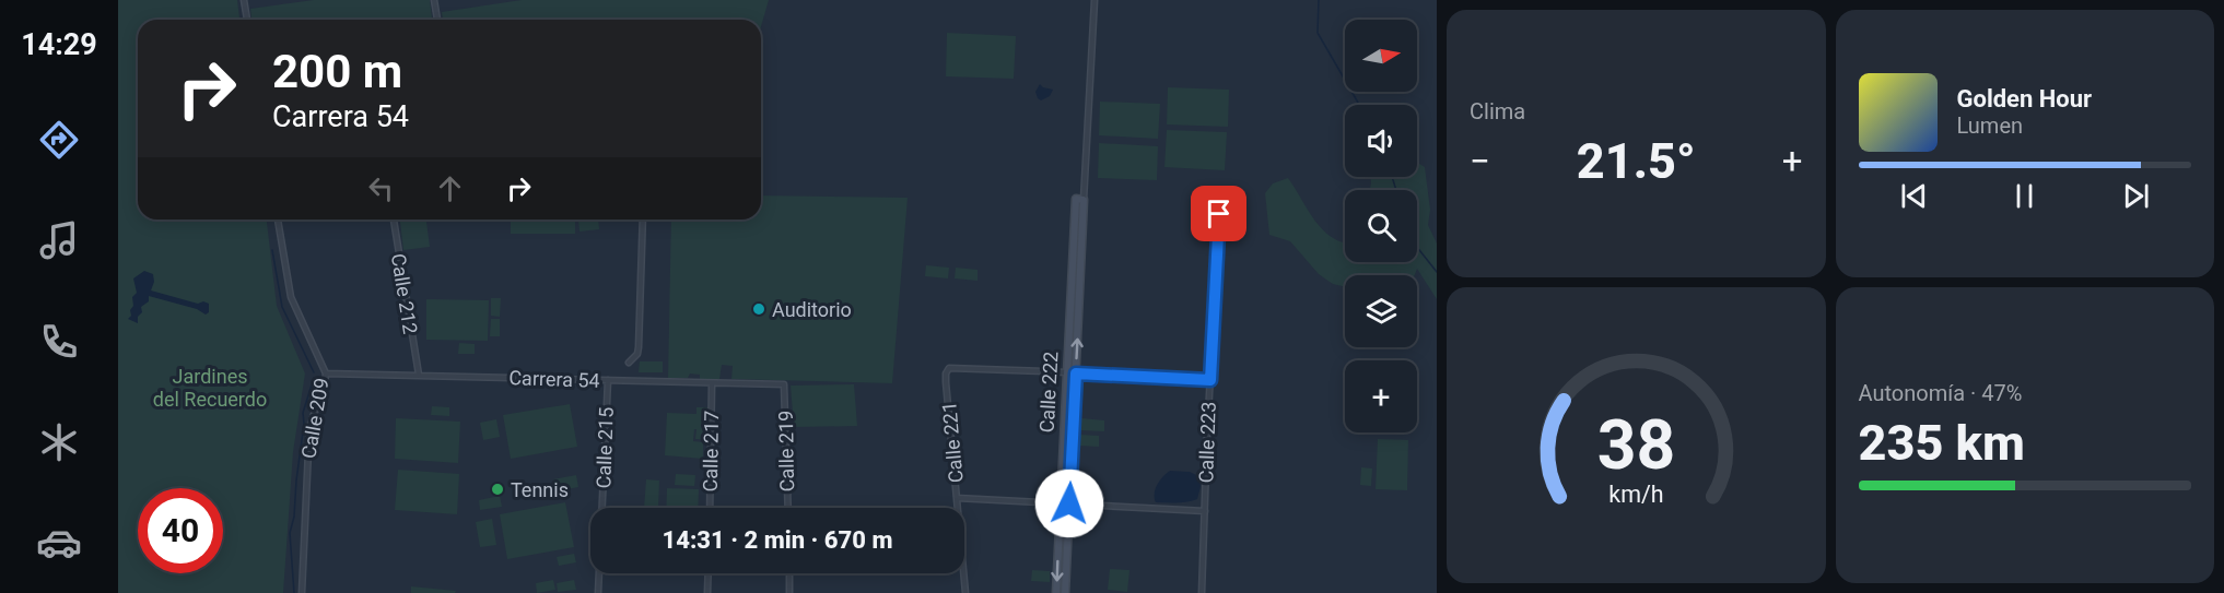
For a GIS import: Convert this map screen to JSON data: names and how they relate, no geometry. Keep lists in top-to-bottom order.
{
  "streets": {
    "street": [
      "Calle 212",
      "Carrera 54",
      "Calle 222",
      "Calle 209",
      "Calle 221",
      "Calle 223",
      "Calle 215",
      "Calle 217",
      "Calle 219"
    ]
  },
  "crossings": [
    ["Calle 212", "Carrera 54"],
    ["Carrera 54", "Calle 209"],
    ["Carrera 54", "Calle 215"],
    ["Carrera 54", "Calle 217"],
    ["Carrera 54", "Calle 219"],
    ["Calle 222", "Calle 221"]
  ],
  "parks": ["Jardines del Recuerdo"],
  "places": ["Auditorio", "Tennis"],
  "north": "right",
  "page": {
    "tabs": "14:29",
    "tile": [
      "Clima",
      ["Autonomía · 47%", "235 km"]
    ],
    "map_buttons": "+",
    "turn": ["200 m", "Carrera 54"],
    "song": ["Golden Hour", "Lumen"],
    "heat": ["−", "21.5°", "+"],
    "limit": "40",
    "trip": "14:31 · 2 min · 670 m",
    "gauge": ["38", "km/h"]
  }
}
